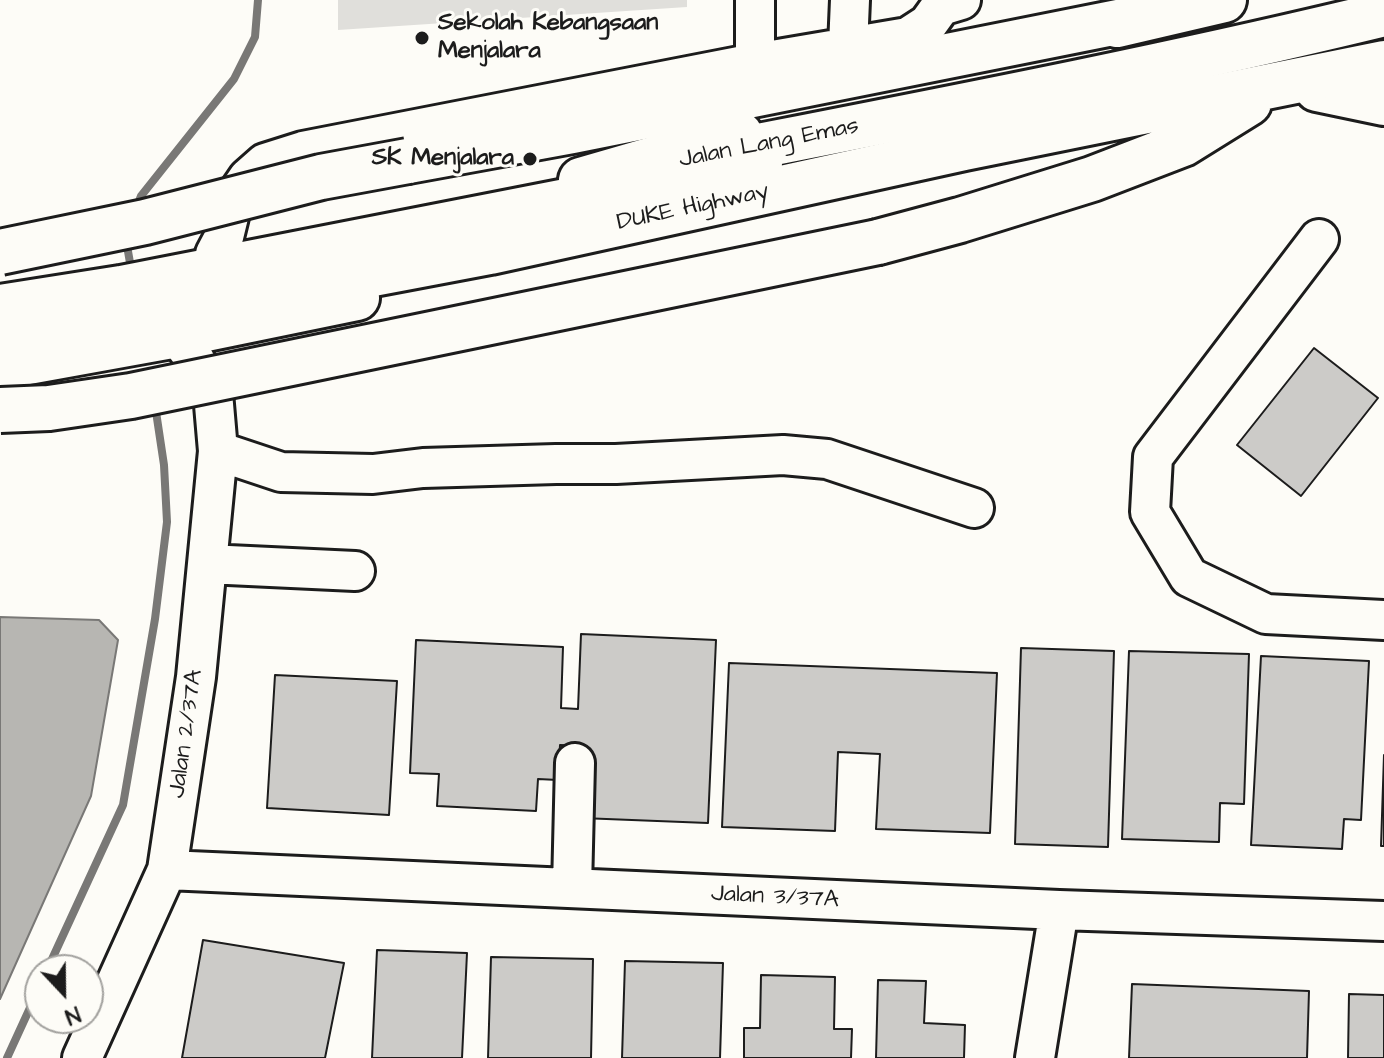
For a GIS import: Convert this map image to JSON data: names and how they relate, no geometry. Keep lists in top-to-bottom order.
{
  "streets": {
    "main road": ["Jalan Lang Emas", "DUKE Highway"],
    "street": ["Jalan 2/37A", "Jalan 3/37A"]
  },
  "crossings": [
    ["Jalan 2/37A", "Jalan 3/37A"]
  ],
  "places": ["Sekolah Kebangsaan Menjalara", "SK Menjalara"],
  "north": "bottom"
}
